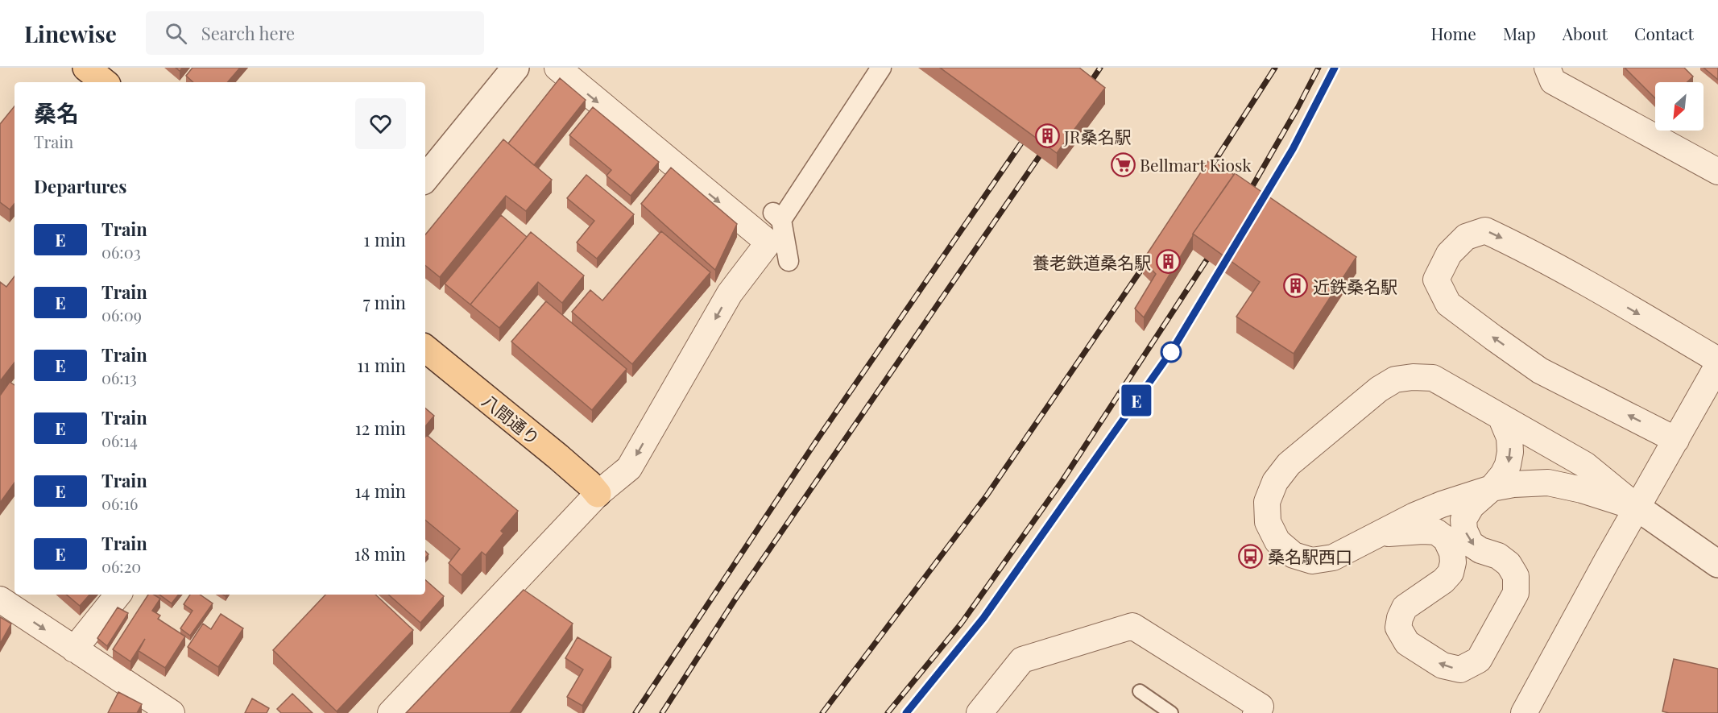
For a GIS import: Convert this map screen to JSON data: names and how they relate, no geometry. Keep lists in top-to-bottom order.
{
  "streets": {
    "main road": ["八間通り"]
  },
  "places": {
    "building": ["JR桑名駅", "養老鉄道桑名駅", "近鉄桑名駅"],
    "supermarket": ["Bellmart Kiosk"],
    "bus stop": ["桑名駅西口"]
  },
  "north": "bottom left",
  "page": {
    "header": "Linewise",
    "search": "Search here",
    "nav": [
      "Home",
      "Map",
      "About",
      "Contact"
    ],
    "on_map": "E",
    "heading": [
      ["桑名", "Train"],
      "Departures"
    ],
    "list": [
      {
        "mark": "E",
        "name": "Train",
        "note": "06:03",
        "value": "1 min"
      },
      {
        "mark": "E",
        "name": "Train",
        "note": "06:09",
        "value": "7 min"
      },
      {
        "mark": "E",
        "name": "Train",
        "note": "06:13",
        "value": "11 min"
      },
      {
        "mark": "E",
        "name": "Train",
        "note": "06:14",
        "value": "12 min"
      },
      {
        "mark": "E",
        "name": "Train",
        "note": "06:16",
        "value": "14 min"
      },
      {
        "mark": "E",
        "name": "Train",
        "note": "06:20",
        "value": "18 min"
      }
    ]
  }
}
